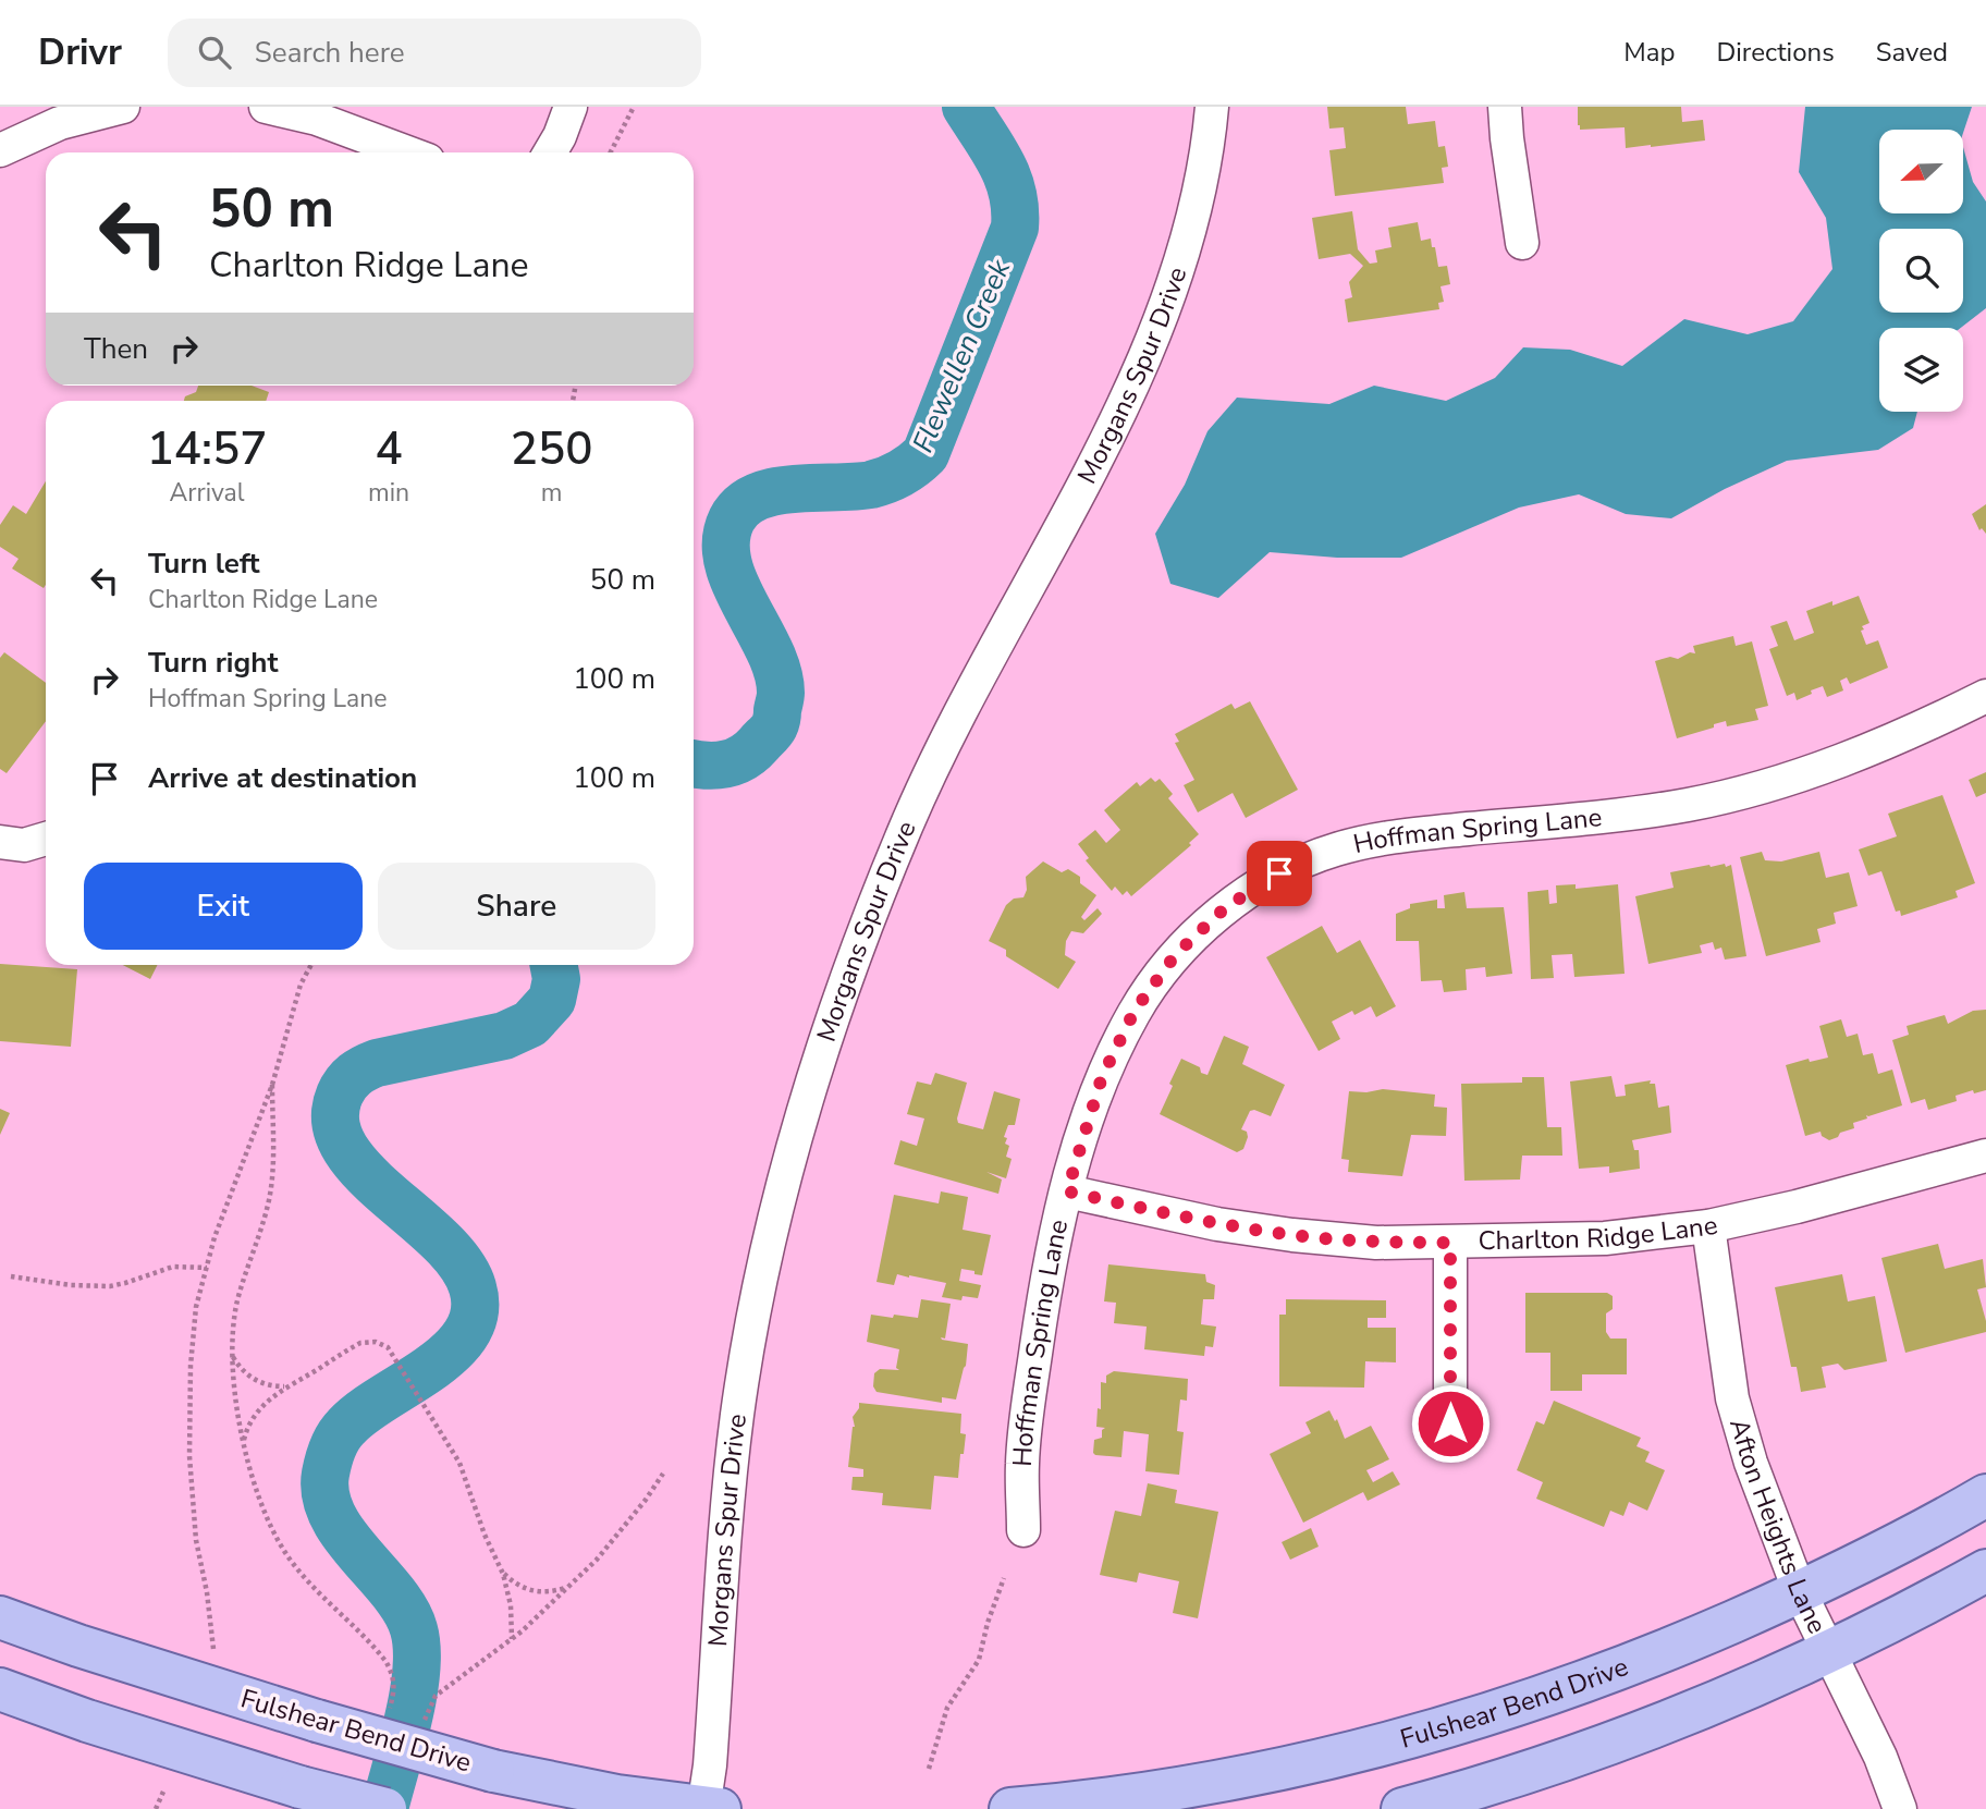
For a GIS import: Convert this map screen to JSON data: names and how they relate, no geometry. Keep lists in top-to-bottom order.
{
  "streets": {
    "main road": ["Fulshear Bend Drive"],
    "street": [
      "Morgans Spur Drive",
      "Hoffman Spring Lane",
      "Charlton Ridge Lane",
      "Afton Heights Lane"
    ]
  },
  "crossings": [
    ["Morgans Spur Drive", "Fulshear Bend Drive"],
    ["Hoffman Spring Lane", "Charlton Ridge Lane"],
    ["Charlton Ridge Lane", "Afton Heights Lane"],
    ["Afton Heights Lane", "Fulshear Bend Drive"]
  ],
  "water": ["Flewellen Creek"],
  "north": "left",
  "page": {
    "header": "Drivr",
    "search": "Search here",
    "nav": ["Map", "Directions", "Saved"],
    "turn": ["50 m", "Charlton Ridge Lane"],
    "then": "Then",
    "eta": [
      "14:57",
      "Arrival",
      "4",
      "min",
      "250",
      "m"
    ],
    "list": [
      {
        "name": "Turn left",
        "note": "Charlton Ridge Lane",
        "value": "50 m"
      },
      {
        "name": "Turn right",
        "note": "Hoffman Spring Lane",
        "value": "100 m"
      },
      {
        "name": "Arrive at destination",
        "value": "100 m"
      }
    ],
    "buttons": ["Exit", "Share"]
  }
}
